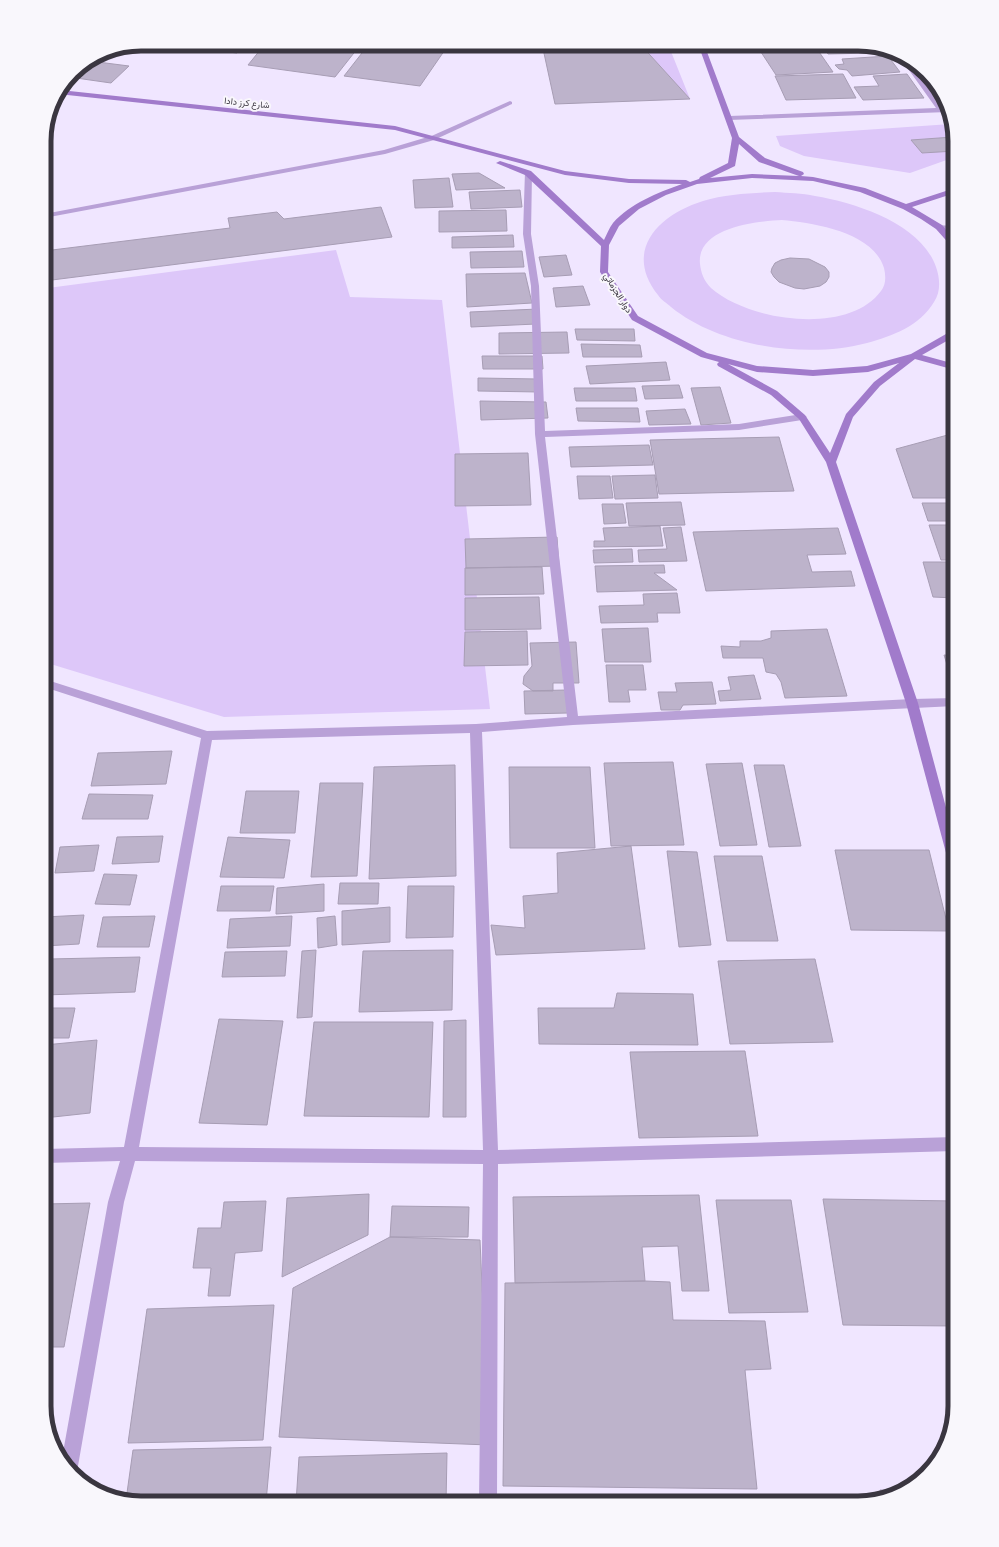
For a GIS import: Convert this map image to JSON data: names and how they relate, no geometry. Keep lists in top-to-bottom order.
{
  "streets": {
    "main road": ["شارع كرز دادا", "دوار الجزماتي"]
  }
}
